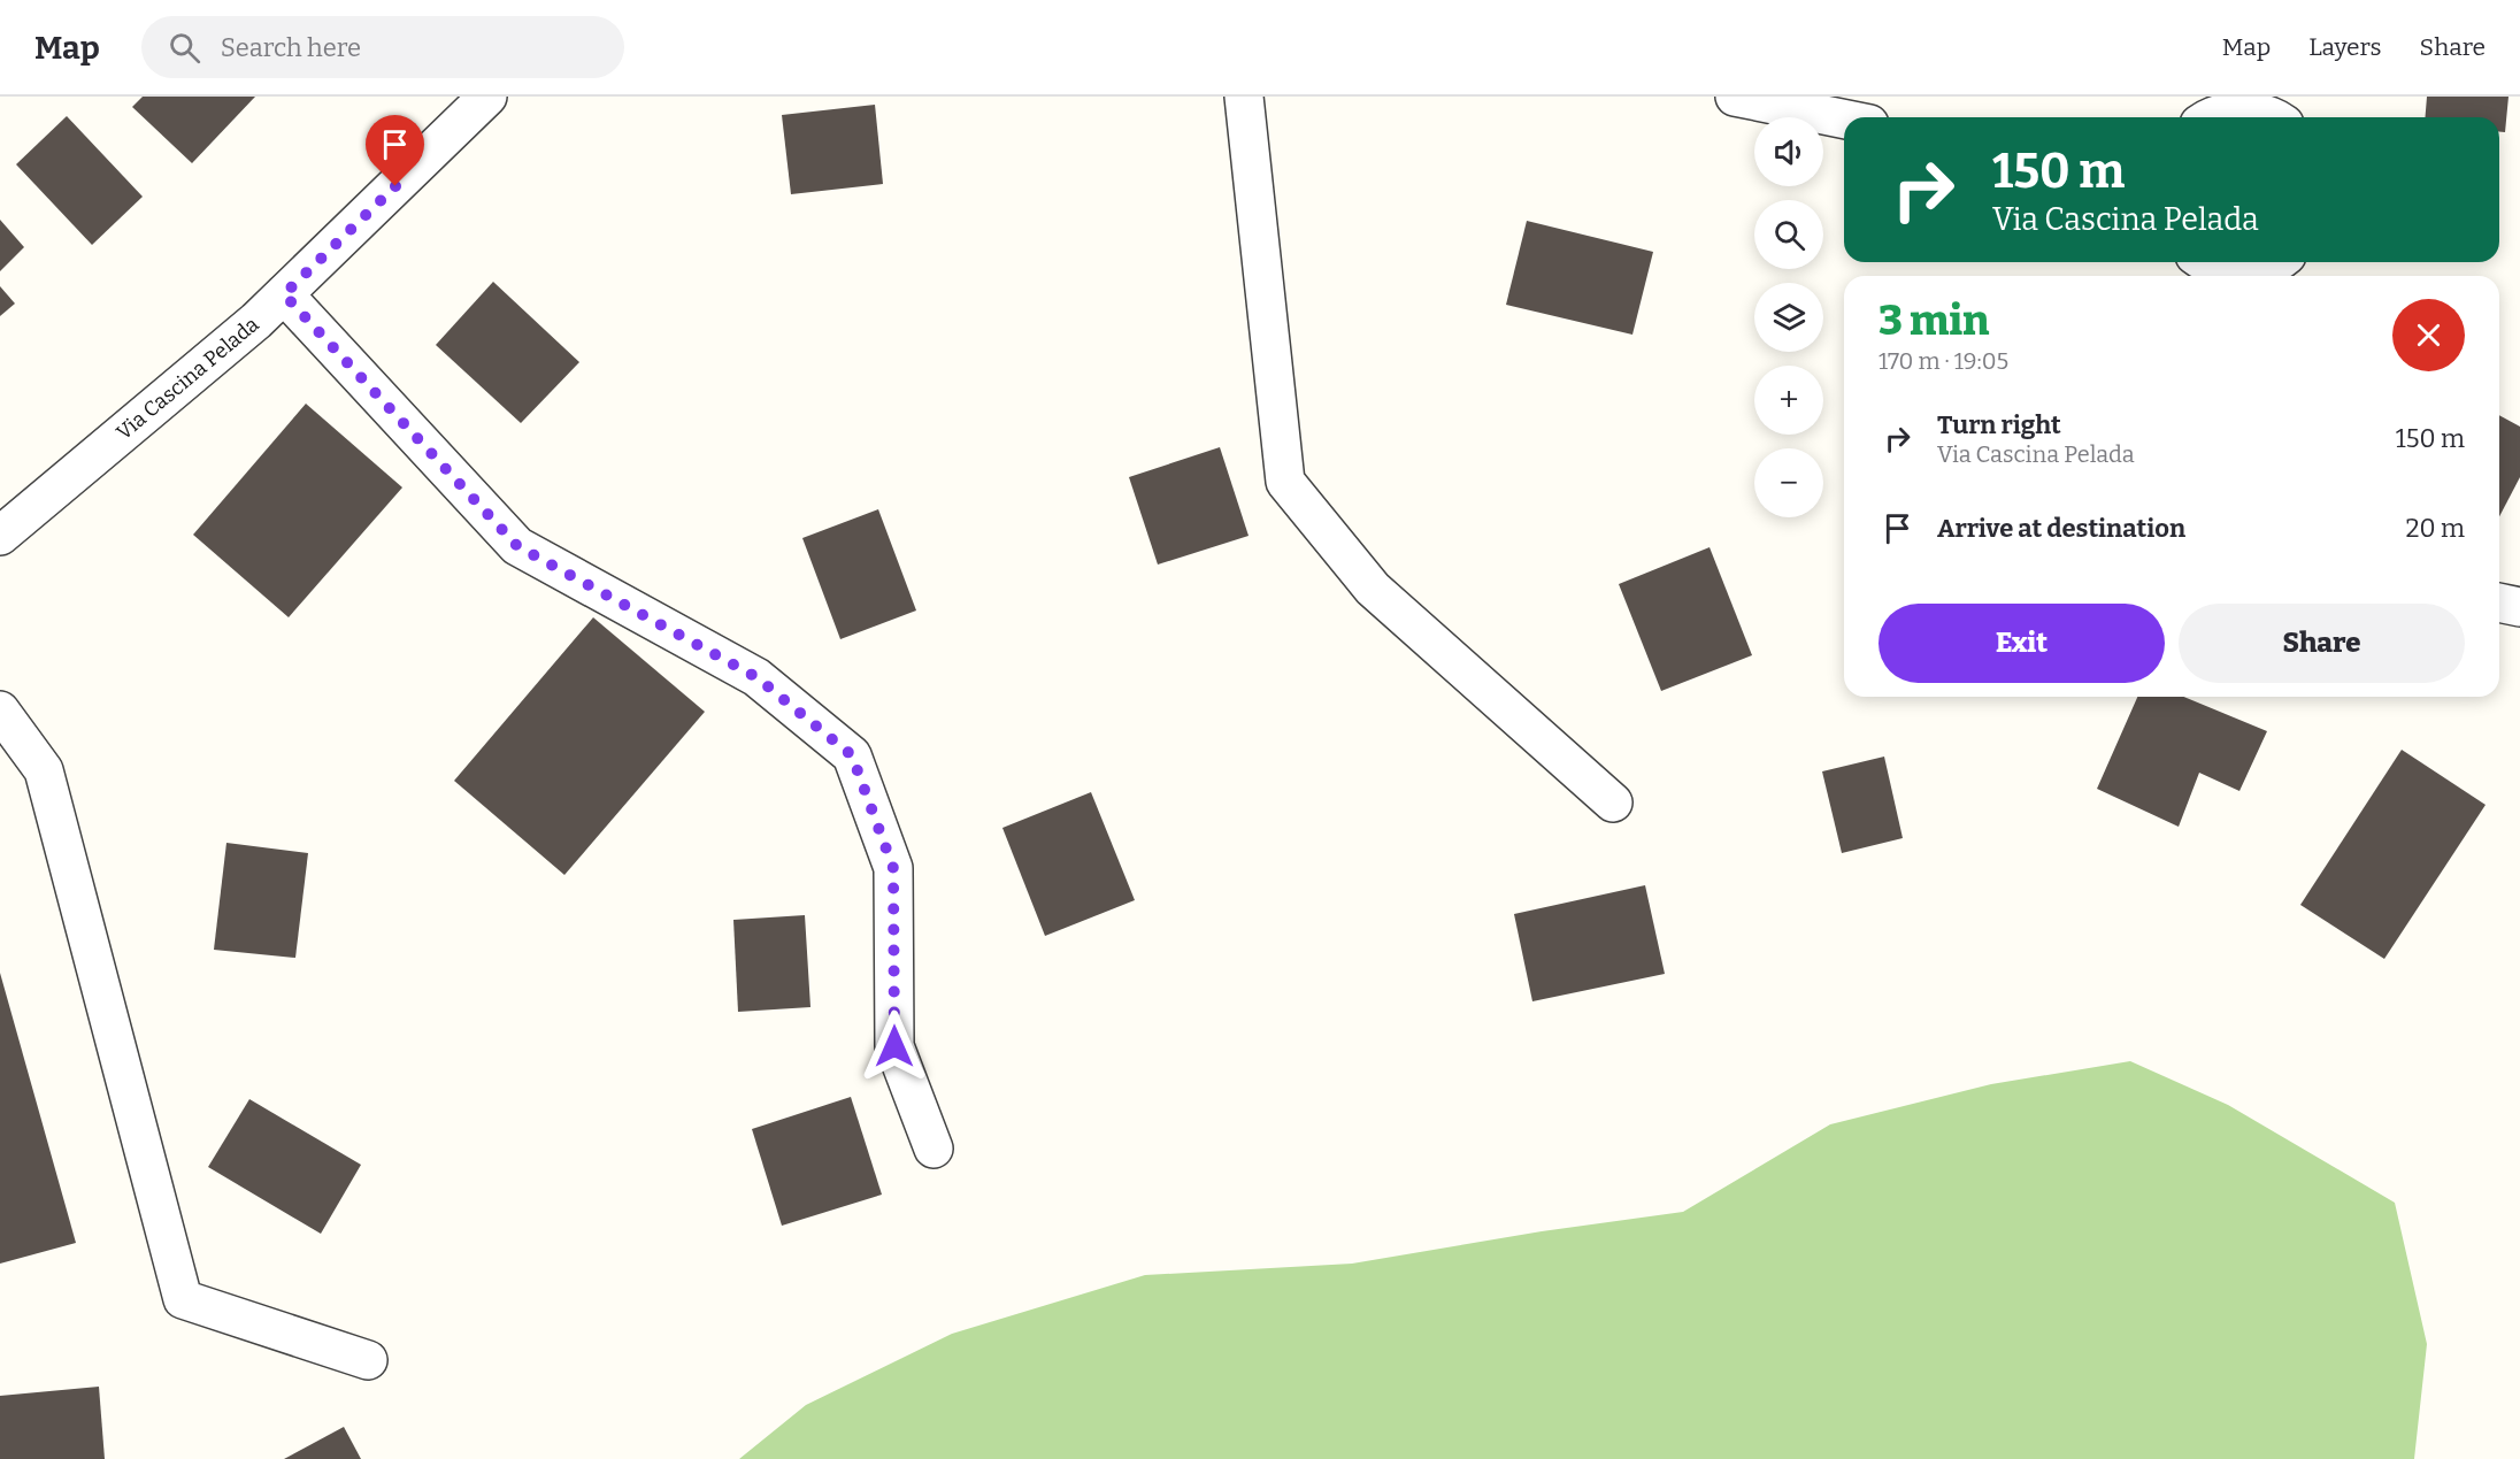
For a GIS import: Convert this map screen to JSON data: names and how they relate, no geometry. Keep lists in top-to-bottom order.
{
  "streets": {
    "street": ["Via Cascina Pelada"]
  },
  "page": {
    "header": "Map",
    "search": "Search here",
    "nav": ["Map", "Layers", "Share"],
    "map_buttons": ["+", "−"],
    "turn": ["150 m", "Via Cascina Pelada"],
    "heading": ["3 min", "170 m · 19:05"],
    "list": [
      {
        "name": "Turn right",
        "note": "Via Cascina Pelada",
        "value": "150 m"
      },
      {
        "name": "Arrive at destination",
        "value": "20 m"
      }
    ],
    "buttons": ["Exit", "Share"]
  }
}
